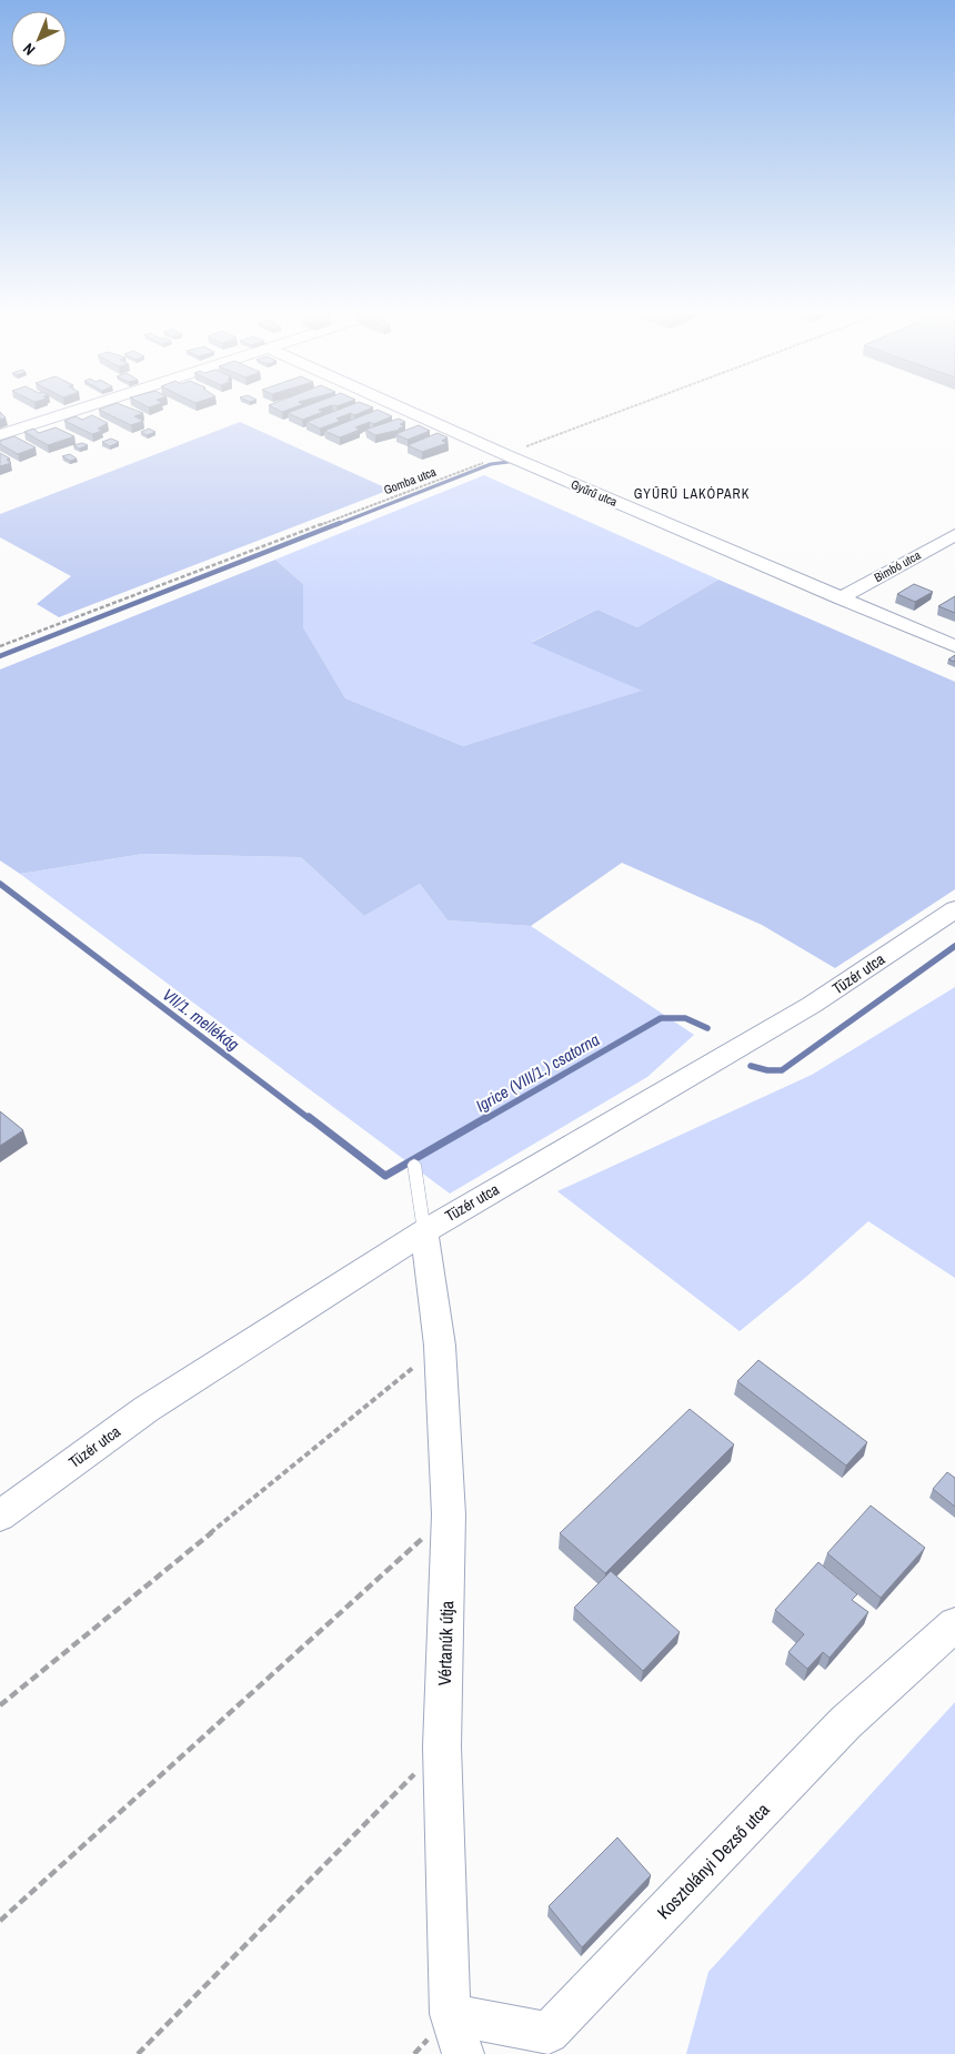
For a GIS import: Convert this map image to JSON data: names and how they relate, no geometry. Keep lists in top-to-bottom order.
{
  "streets": {
    "street": [
      "Gyűrű utca",
      "Bimbó utca",
      "Tüzér utca",
      "Vértanúk útja",
      "Kosztolányi Dezső utca"
    ],
    "path": ["Gomba utca"]
  },
  "crossings": [
    ["Gomba utca", "Gyűrű utca"],
    ["Gyűrű utca", "Bimbó utca"],
    ["Tüzér utca", "Vértanúk útja"],
    ["Vértanúk útja", "Kosztolányi Dezső utca"]
  ],
  "districts": ["GYŰRŰ LAKÓPARK"],
  "water": ["VII/1. mellékág", "Igrice (VIII/1.) csatorna"],
  "north": "bottom left"
}
